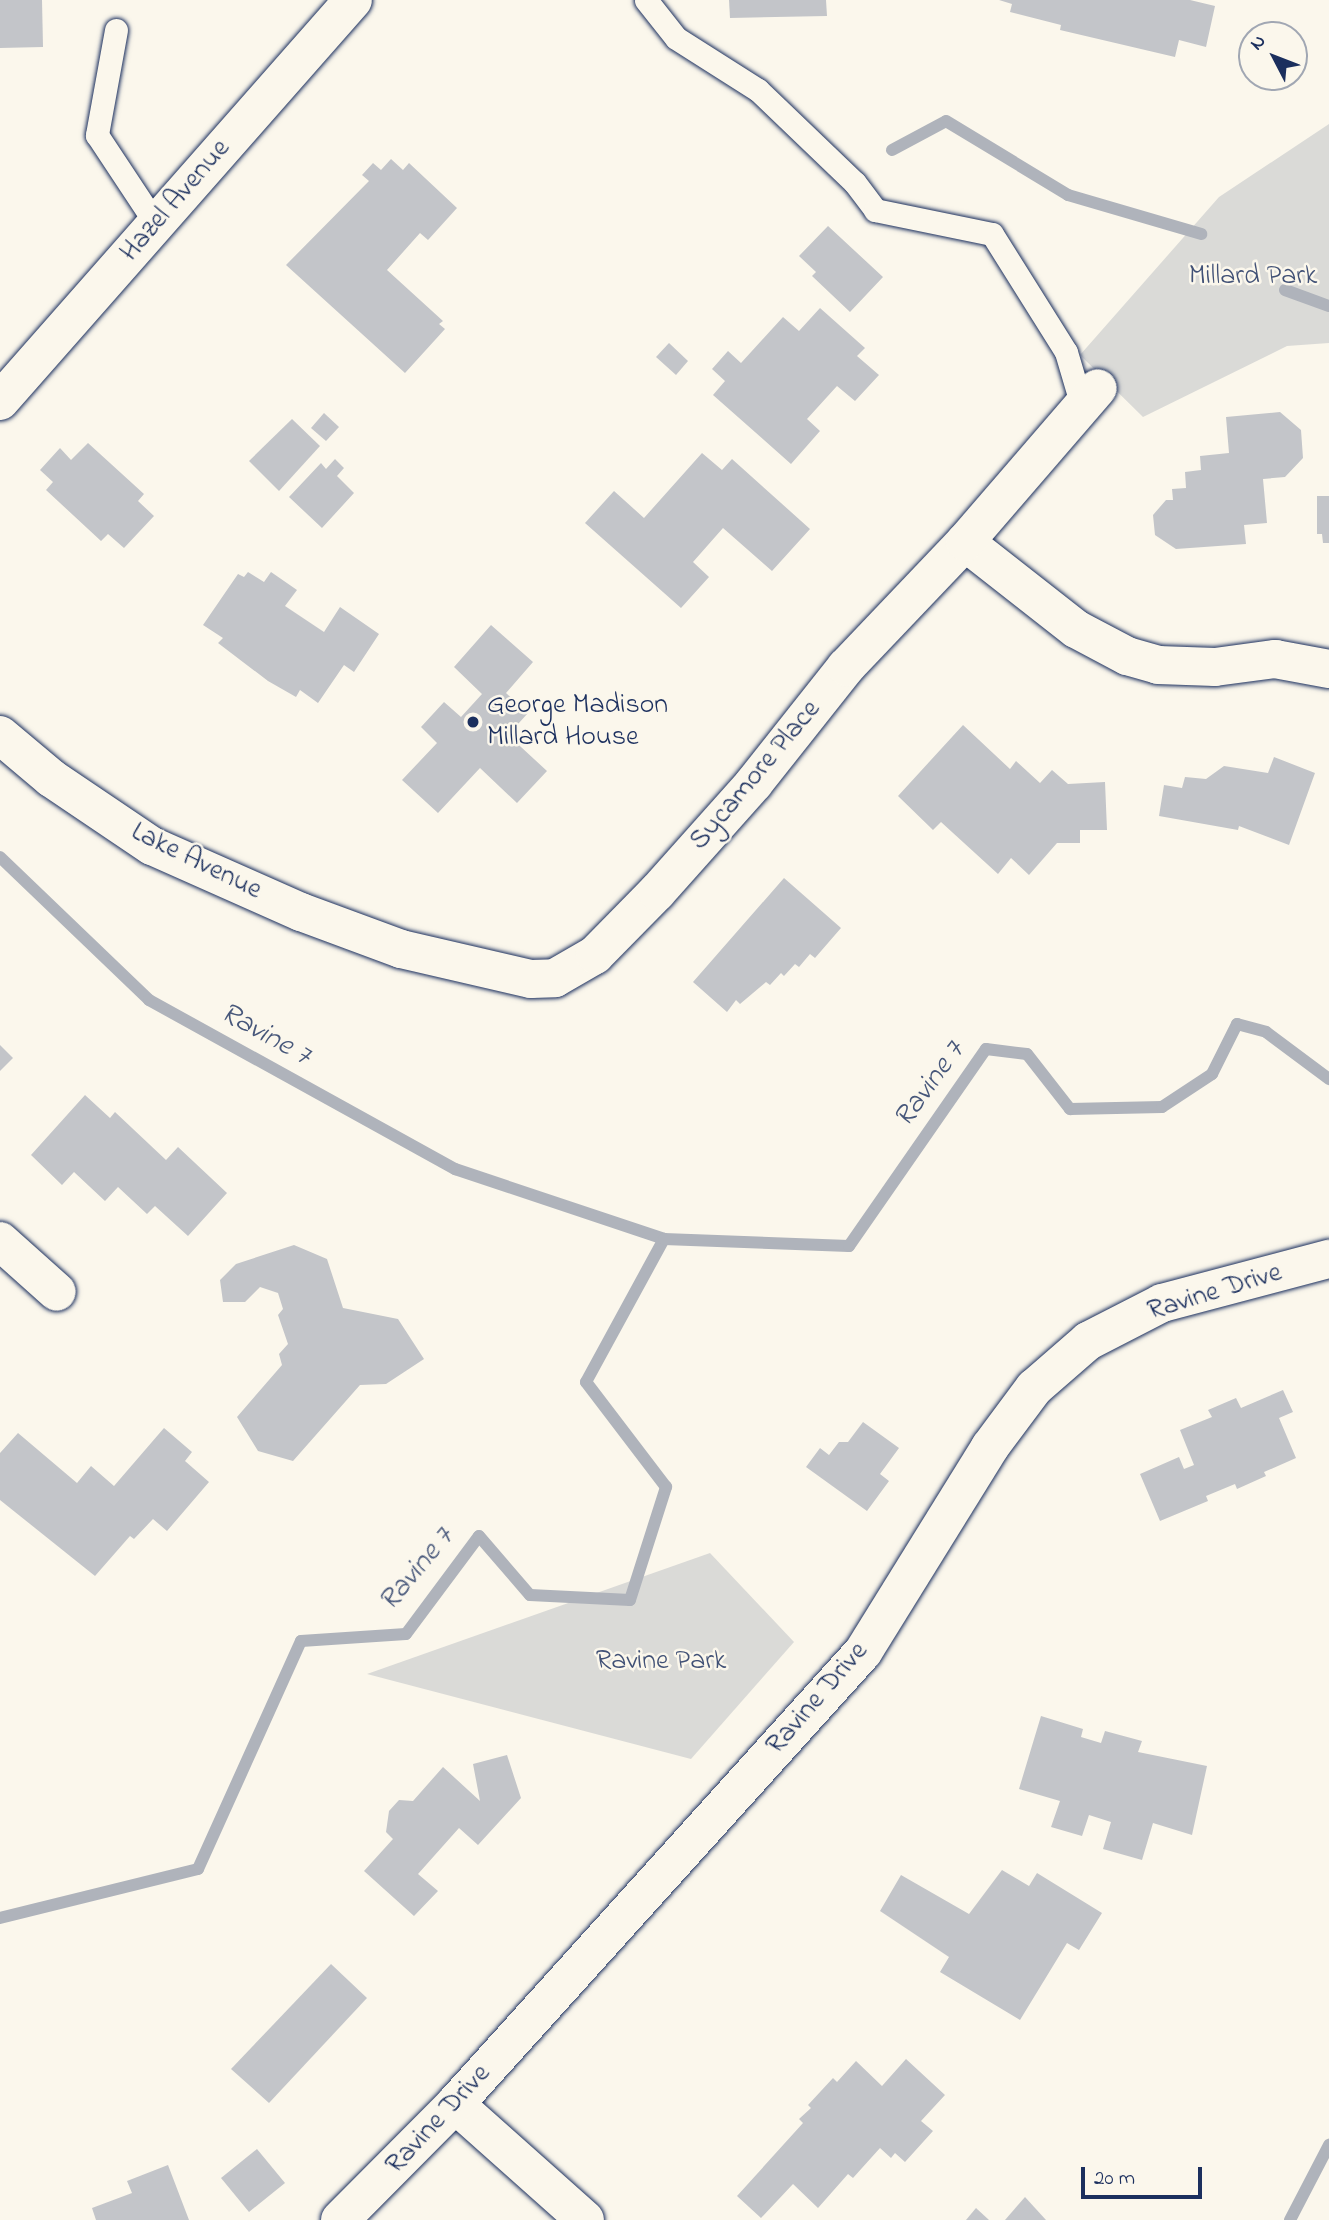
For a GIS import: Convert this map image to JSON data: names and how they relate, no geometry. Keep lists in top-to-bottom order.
{
  "streets": {
    "street": [
      "Hazel Avenue",
      "Sycamore Place",
      "Lake Avenue",
      "Ravine Drive"
    ]
  },
  "crossings": [
    ["Sycamore Place", "Lake Avenue"]
  ],
  "water": ["Ravine 7"],
  "parks": ["Millard Park", "Ravine Park"],
  "places": ["George Madison Millard House"],
  "scale_bar": "20 m",
  "north": "top left"
}
